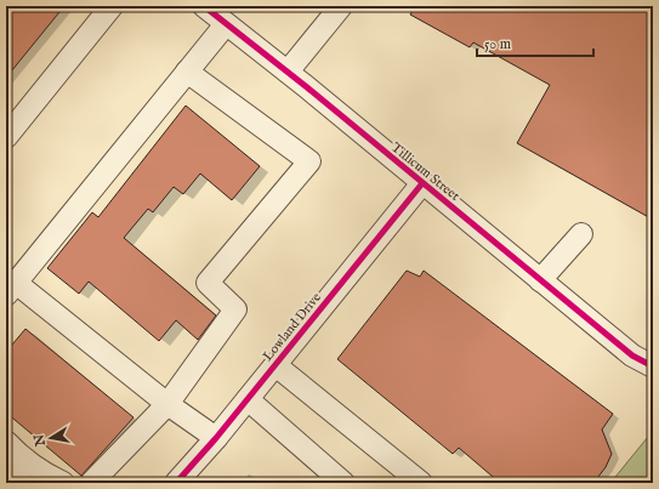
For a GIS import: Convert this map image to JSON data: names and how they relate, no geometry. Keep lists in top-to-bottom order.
{
  "streets": {
    "street": ["Tillicum Street", "Lowland Drive"]
  },
  "crossings": [
    ["Tillicum Street", "Lowland Drive"]
  ],
  "scale_bar": "50 m",
  "north": "left"
}
